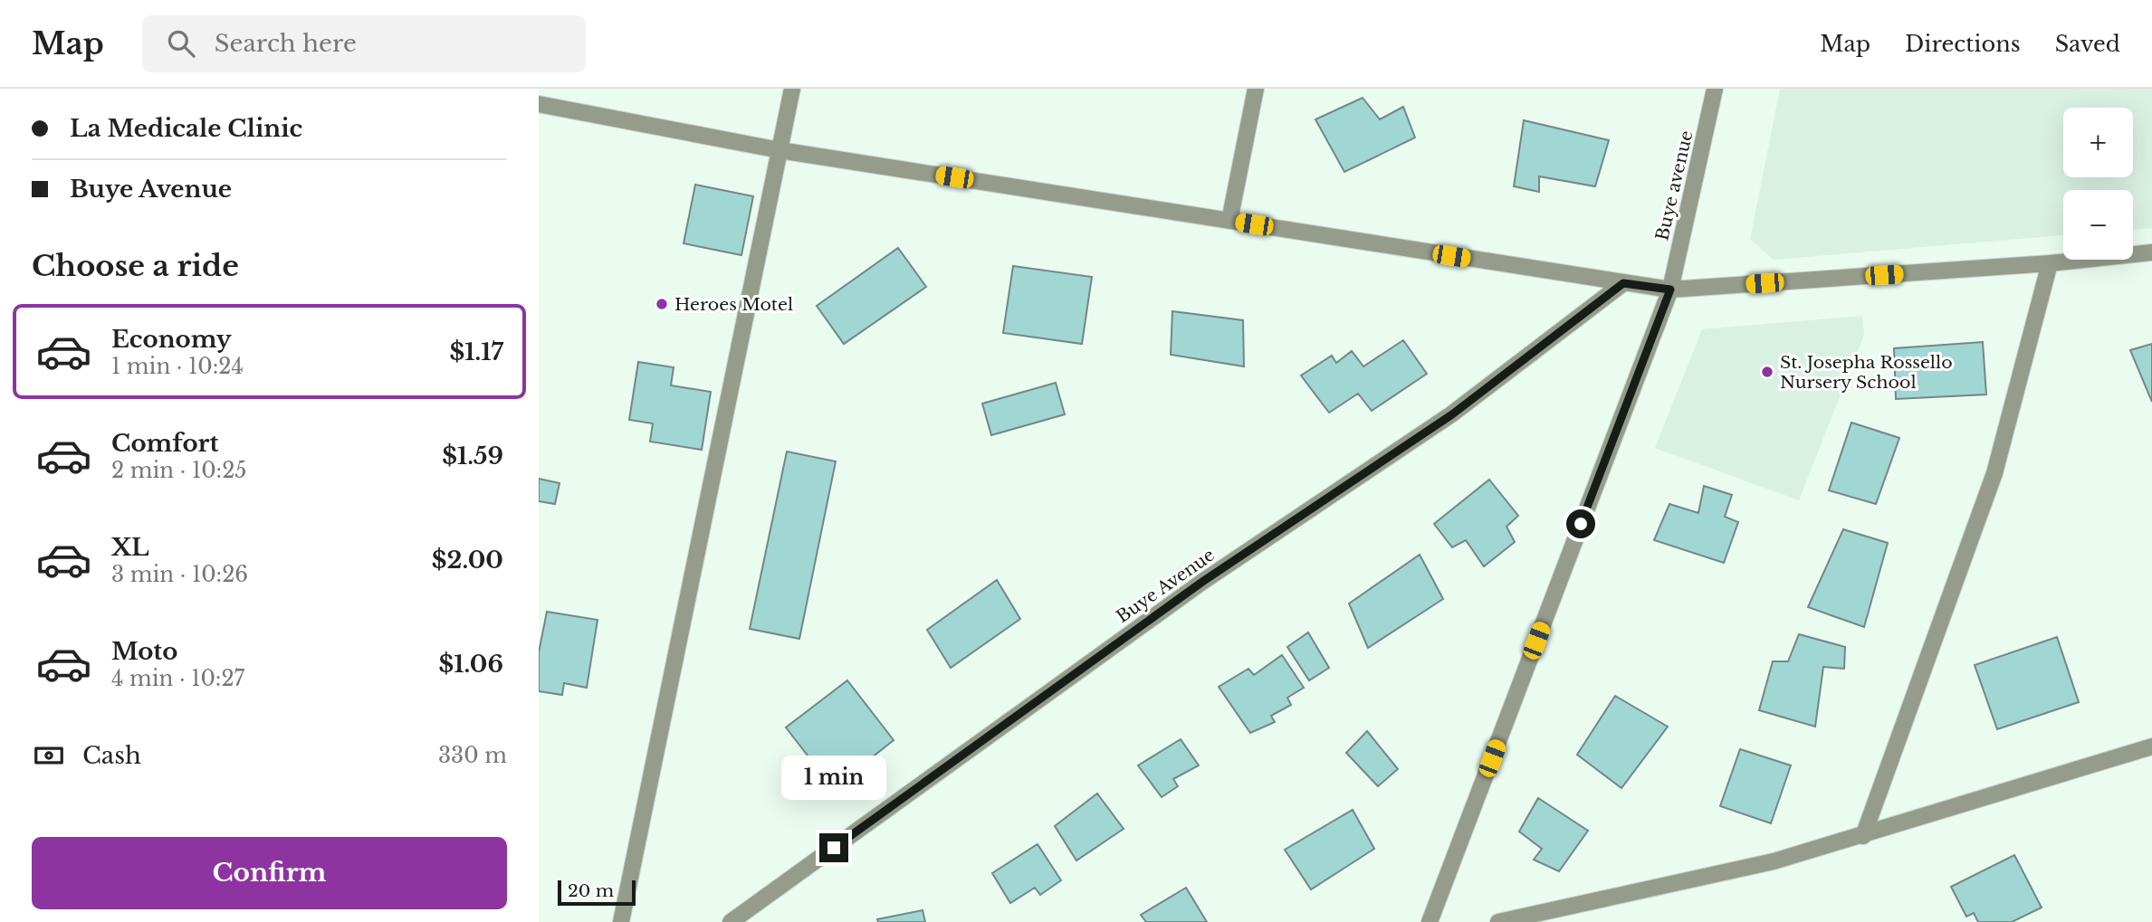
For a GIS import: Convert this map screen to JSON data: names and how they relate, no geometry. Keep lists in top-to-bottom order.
{
  "streets": {
    "street": ["Buye avenue", "Buye Avenue"]
  },
  "places": ["Heroes Motel", "St. Josepha Rossello Nursery School"],
  "scale_bar": "20 m",
  "page": {
    "header": "Map",
    "search": "Search here",
    "nav": ["Map", "Directions", "Saved"],
    "banner": ["La Medicale Clinic", "Buye Avenue"],
    "map_buttons": ["+", "−"],
    "heading": "Choose a ride",
    "list": [
      {
        "name": "Economy",
        "note": "1 min · 10:24",
        "value": "$1.17"
      },
      {
        "name": "Comfort",
        "note": "2 min · 10:25",
        "value": "$1.59"
      },
      {
        "name": "XL",
        "note": "3 min · 10:26",
        "value": "$2.00"
      },
      {
        "name": "Moto",
        "note": "4 min · 10:27",
        "value": "$1.06"
      }
    ],
    "pay": ["Cash", "330 m"],
    "bubble": "1 min",
    "buttons": "Confirm",
    "scale": "20 m"
  }
}
